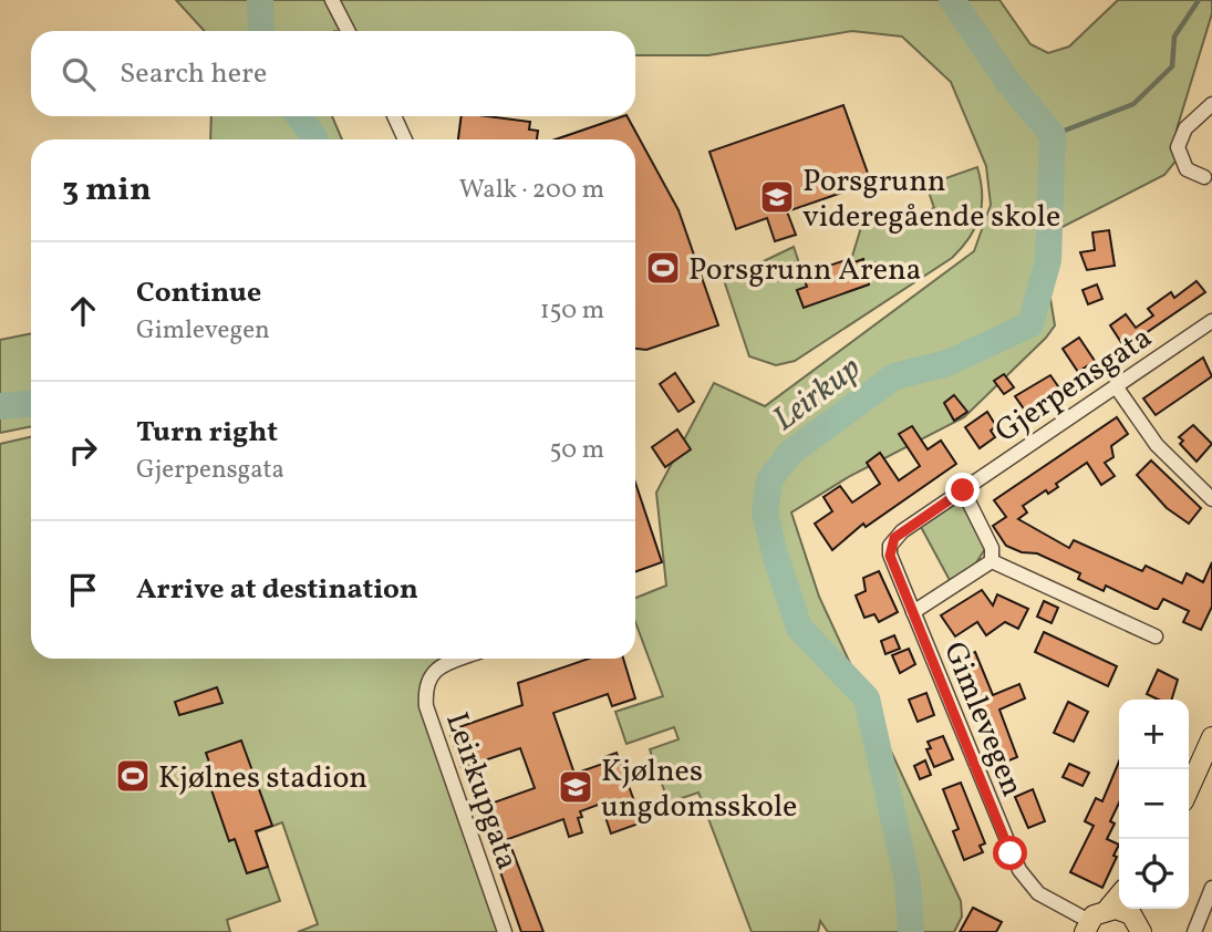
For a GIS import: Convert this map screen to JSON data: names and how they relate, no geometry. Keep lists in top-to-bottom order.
{
  "streets": {
    "street": ["Gjerpensgata", "Gimlevegen", "Leirkupgata"]
  },
  "crossings": [
    ["Gjerpensgata", "Gimlevegen"]
  ],
  "water": ["Leirkup"],
  "places": {
    "school or university": ["Porsgrunn videregående skole", "Kjølnes ungdomsskole"],
    "sports": ["Porsgrunn Arena", "Kjølnes stadion"]
  },
  "page": {
    "search": "Search here",
    "heading": ["3 min", "Walk · 200 m"],
    "list": [
      ["Continue", "Gimlevegen", "150 m"],
      ["Turn right", "Gjerpensgata", "50 m"],
      "Arrive at destination"
    ],
    "map_buttons": ["+", "−"]
  }
}
